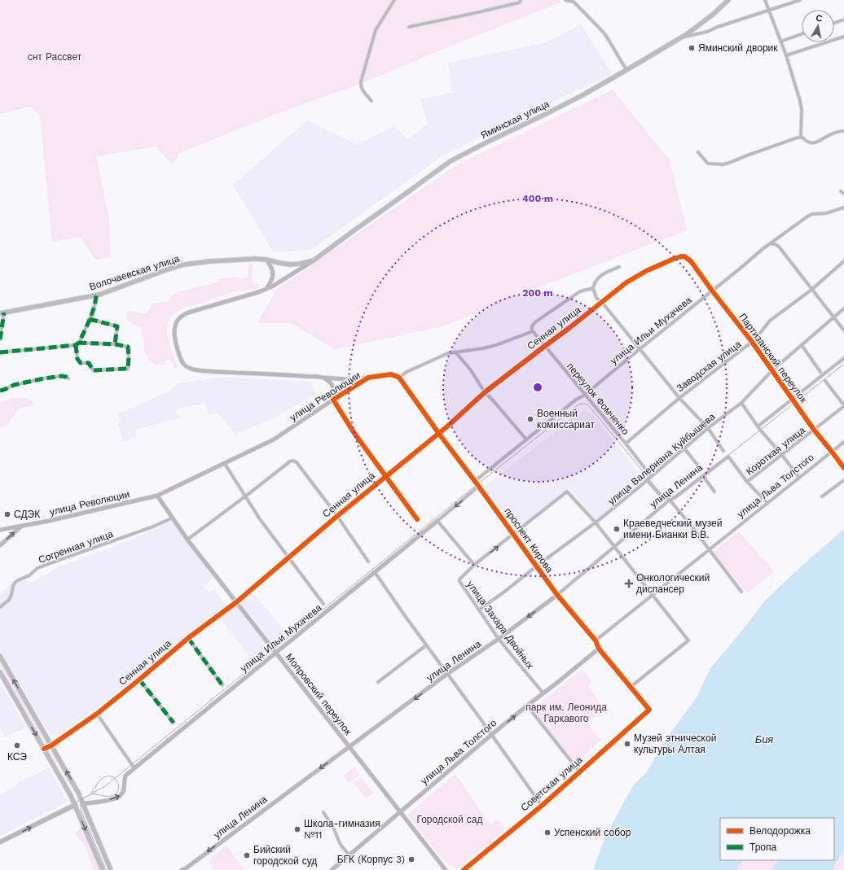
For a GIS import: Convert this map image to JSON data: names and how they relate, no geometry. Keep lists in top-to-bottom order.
{
  "streets": {
    "main road": ["Яминская улица", "Волочаевская улица"],
    "street": [
      "Сенная улица",
      "улица Ильи Мухачева",
      "Партизанский переулок",
      "Заводская улица",
      "улица Революции",
      "переулок Фомченко",
      "Короткая улица",
      "улица Валериана Куйбышева",
      "улица Ленина",
      "улица Льва Толстого",
      "проспект Кирова",
      "Согренная улица",
      "улица Захара Двойных",
      "Мопровский переулок",
      "Советская улица"
    ]
  },
  "crossings": [
    ["Яминская улица", "Волочаевская улица"],
    ["Сенная улица", "Партизанский переулок"],
    ["Сенная улица", "переулок Фомченко"],
    ["Сенная улица", "проспект Кирова"],
    ["Сенная улица", "Мопровский переулок"],
    ["улица Ильи Мухачева", "Партизанский переулок"],
    ["улица Ильи Мухачева", "переулок Фомченко"],
    ["улица Ильи Мухачева", "проспект Кирова"],
    ["улица Ильи Мухачева", "улица Захара Двойных"],
    ["улица Ильи Мухачева", "Мопровский переулок"],
    ["Партизанский переулок", "Заводская улица"],
    ["Партизанский переулок", "Короткая улица"],
    ["Партизанский переулок", "улица Валериана Куйбышева"],
    ["Партизанский переулок", "улица Льва Толстого"],
    ["Заводская улица", "переулок Фомченко"],
    ["улица Революции", "проспект Кирова"],
    ["улица Революции", "Мопровский переулок"],
    ["переулок Фомченко", "улица Валериана Куйбышева"],
    ["Короткая улица", "улица Ленина"],
    ["улица Валериана Куйбышева", "проспект Кирова"],
    ["улица Валериана Куйбышева", "улица Захара Двойных"],
    ["улица Ленина", "проспект Кирова"],
    ["улица Ленина", "улица Захара Двойных"],
    ["улица Ленина", "Мопровский переулок"],
    ["улица Льва Толстого", "проспект Кирова"],
    ["улица Льва Толстого", "улица Захара Двойных"],
    ["улица Льва Толстого", "Мопровский переулок"],
    ["проспект Кирова", "Советская улица"],
    ["Согренная улица", "Мопровский переулок"]
  ],
  "one_way": ["улица Ленина"],
  "water": ["Бия"],
  "parks": ["снт Рассвет", "парк им. Леонида Гаркавого", "Городской сад"],
  "places": {
    "other": [
      "Яминский дворик",
      "Военный комиссариат",
      "СДЭК",
      "Краеведческий музей имени Бианки В.В.",
      "Музей этнической культуры Алтая",
      "КСЭ",
      "Школа-гимназия №11",
      "Успенский собор",
      "Бийский городской суд",
      "БГК (Корпус 3)"
    ],
    "health": ["Онкологический диспансер"]
  },
  "legend": ["Велодорожка", "Тропа"],
  "north": "top",
  "rings": ["400 m", "200 m"]
}
